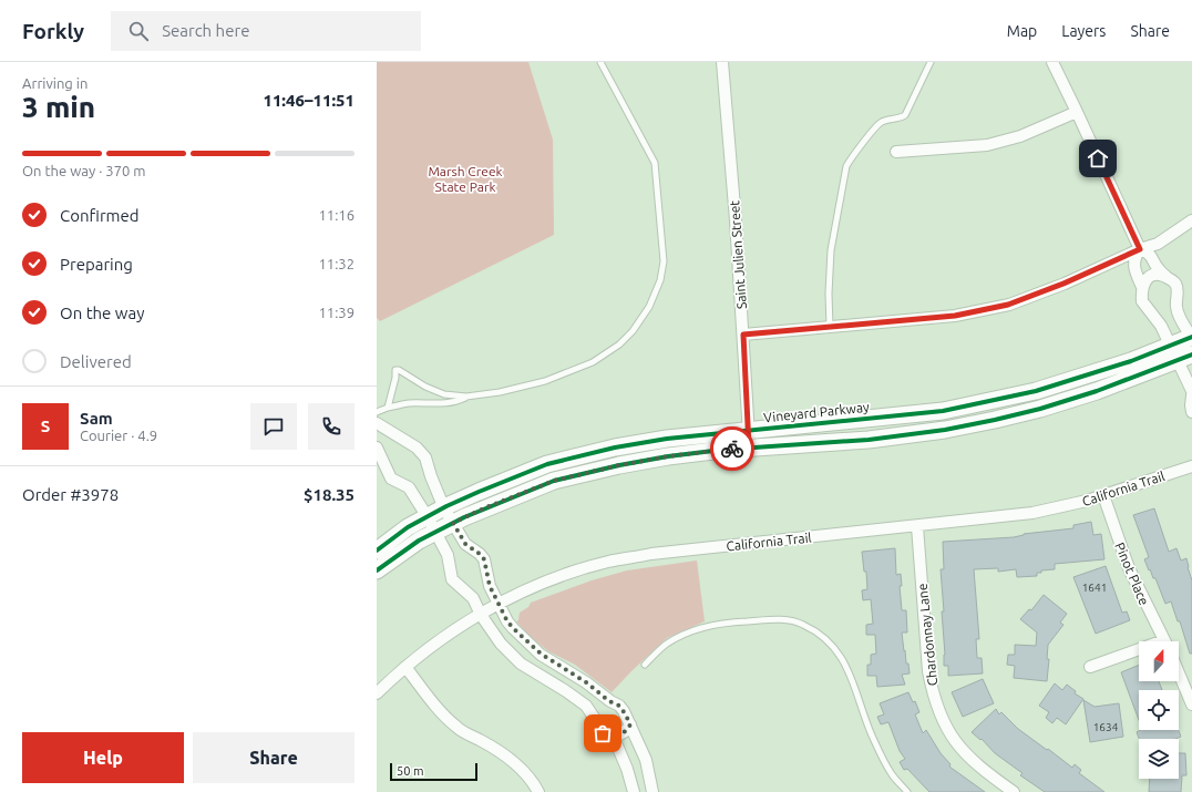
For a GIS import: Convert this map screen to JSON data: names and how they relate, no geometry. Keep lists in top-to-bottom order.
{
  "streets": {
    "street": [
      "Saint Julien Street",
      "Vineyard Parkway",
      "California Trail",
      "Pinot Place",
      "Chardonnay Lane"
    ]
  },
  "crossings": [
    ["Saint Julien Street", "Vineyard Parkway"],
    ["California Trail", "Pinot Place"],
    ["California Trail", "Chardonnay Lane"]
  ],
  "parks": ["Marsh Creek State Park"],
  "house_numbers": ["1641", "1634"],
  "scale_bar": "50 m",
  "north": "top",
  "page": {
    "header": "Forkly",
    "search": "Search here",
    "nav": ["Map", "Layers", "Share"],
    "heading": ["3 min", "Arriving in", "11:46–11:51"],
    "panel": [
      "Sam",
      "Courier · 4.9",
      "Order #3978",
      "$18.35"
    ],
    "bar": "On the way · 370 m",
    "list": [
      ["Confirmed", "11:16"],
      ["Preparing", "11:32"],
      ["On the way", "11:39"],
      "Delivered"
    ],
    "round": "S",
    "buttons": ["Help", "Share"],
    "scale": "50 m"
  }
}
